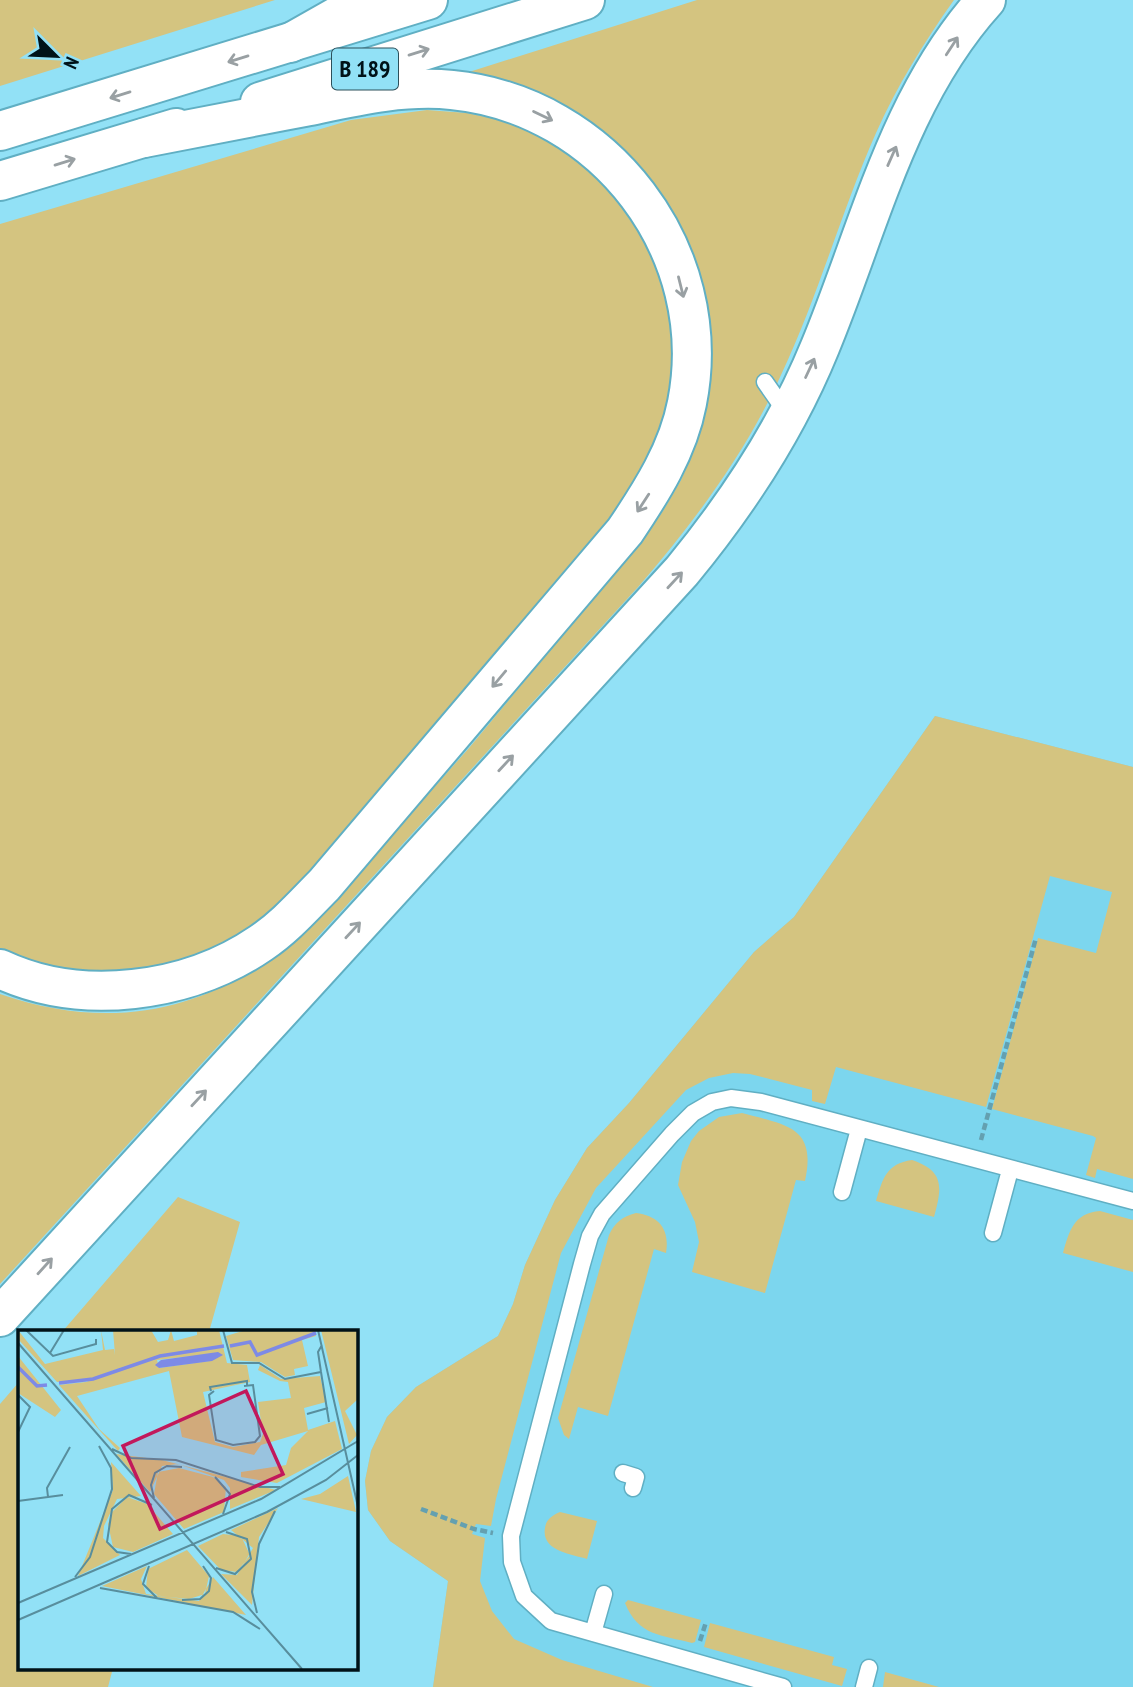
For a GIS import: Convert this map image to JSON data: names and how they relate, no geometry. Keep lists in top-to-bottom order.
{
  "streets": {
    "highway": ["B 189"]
  },
  "north": "bottom right"
}
